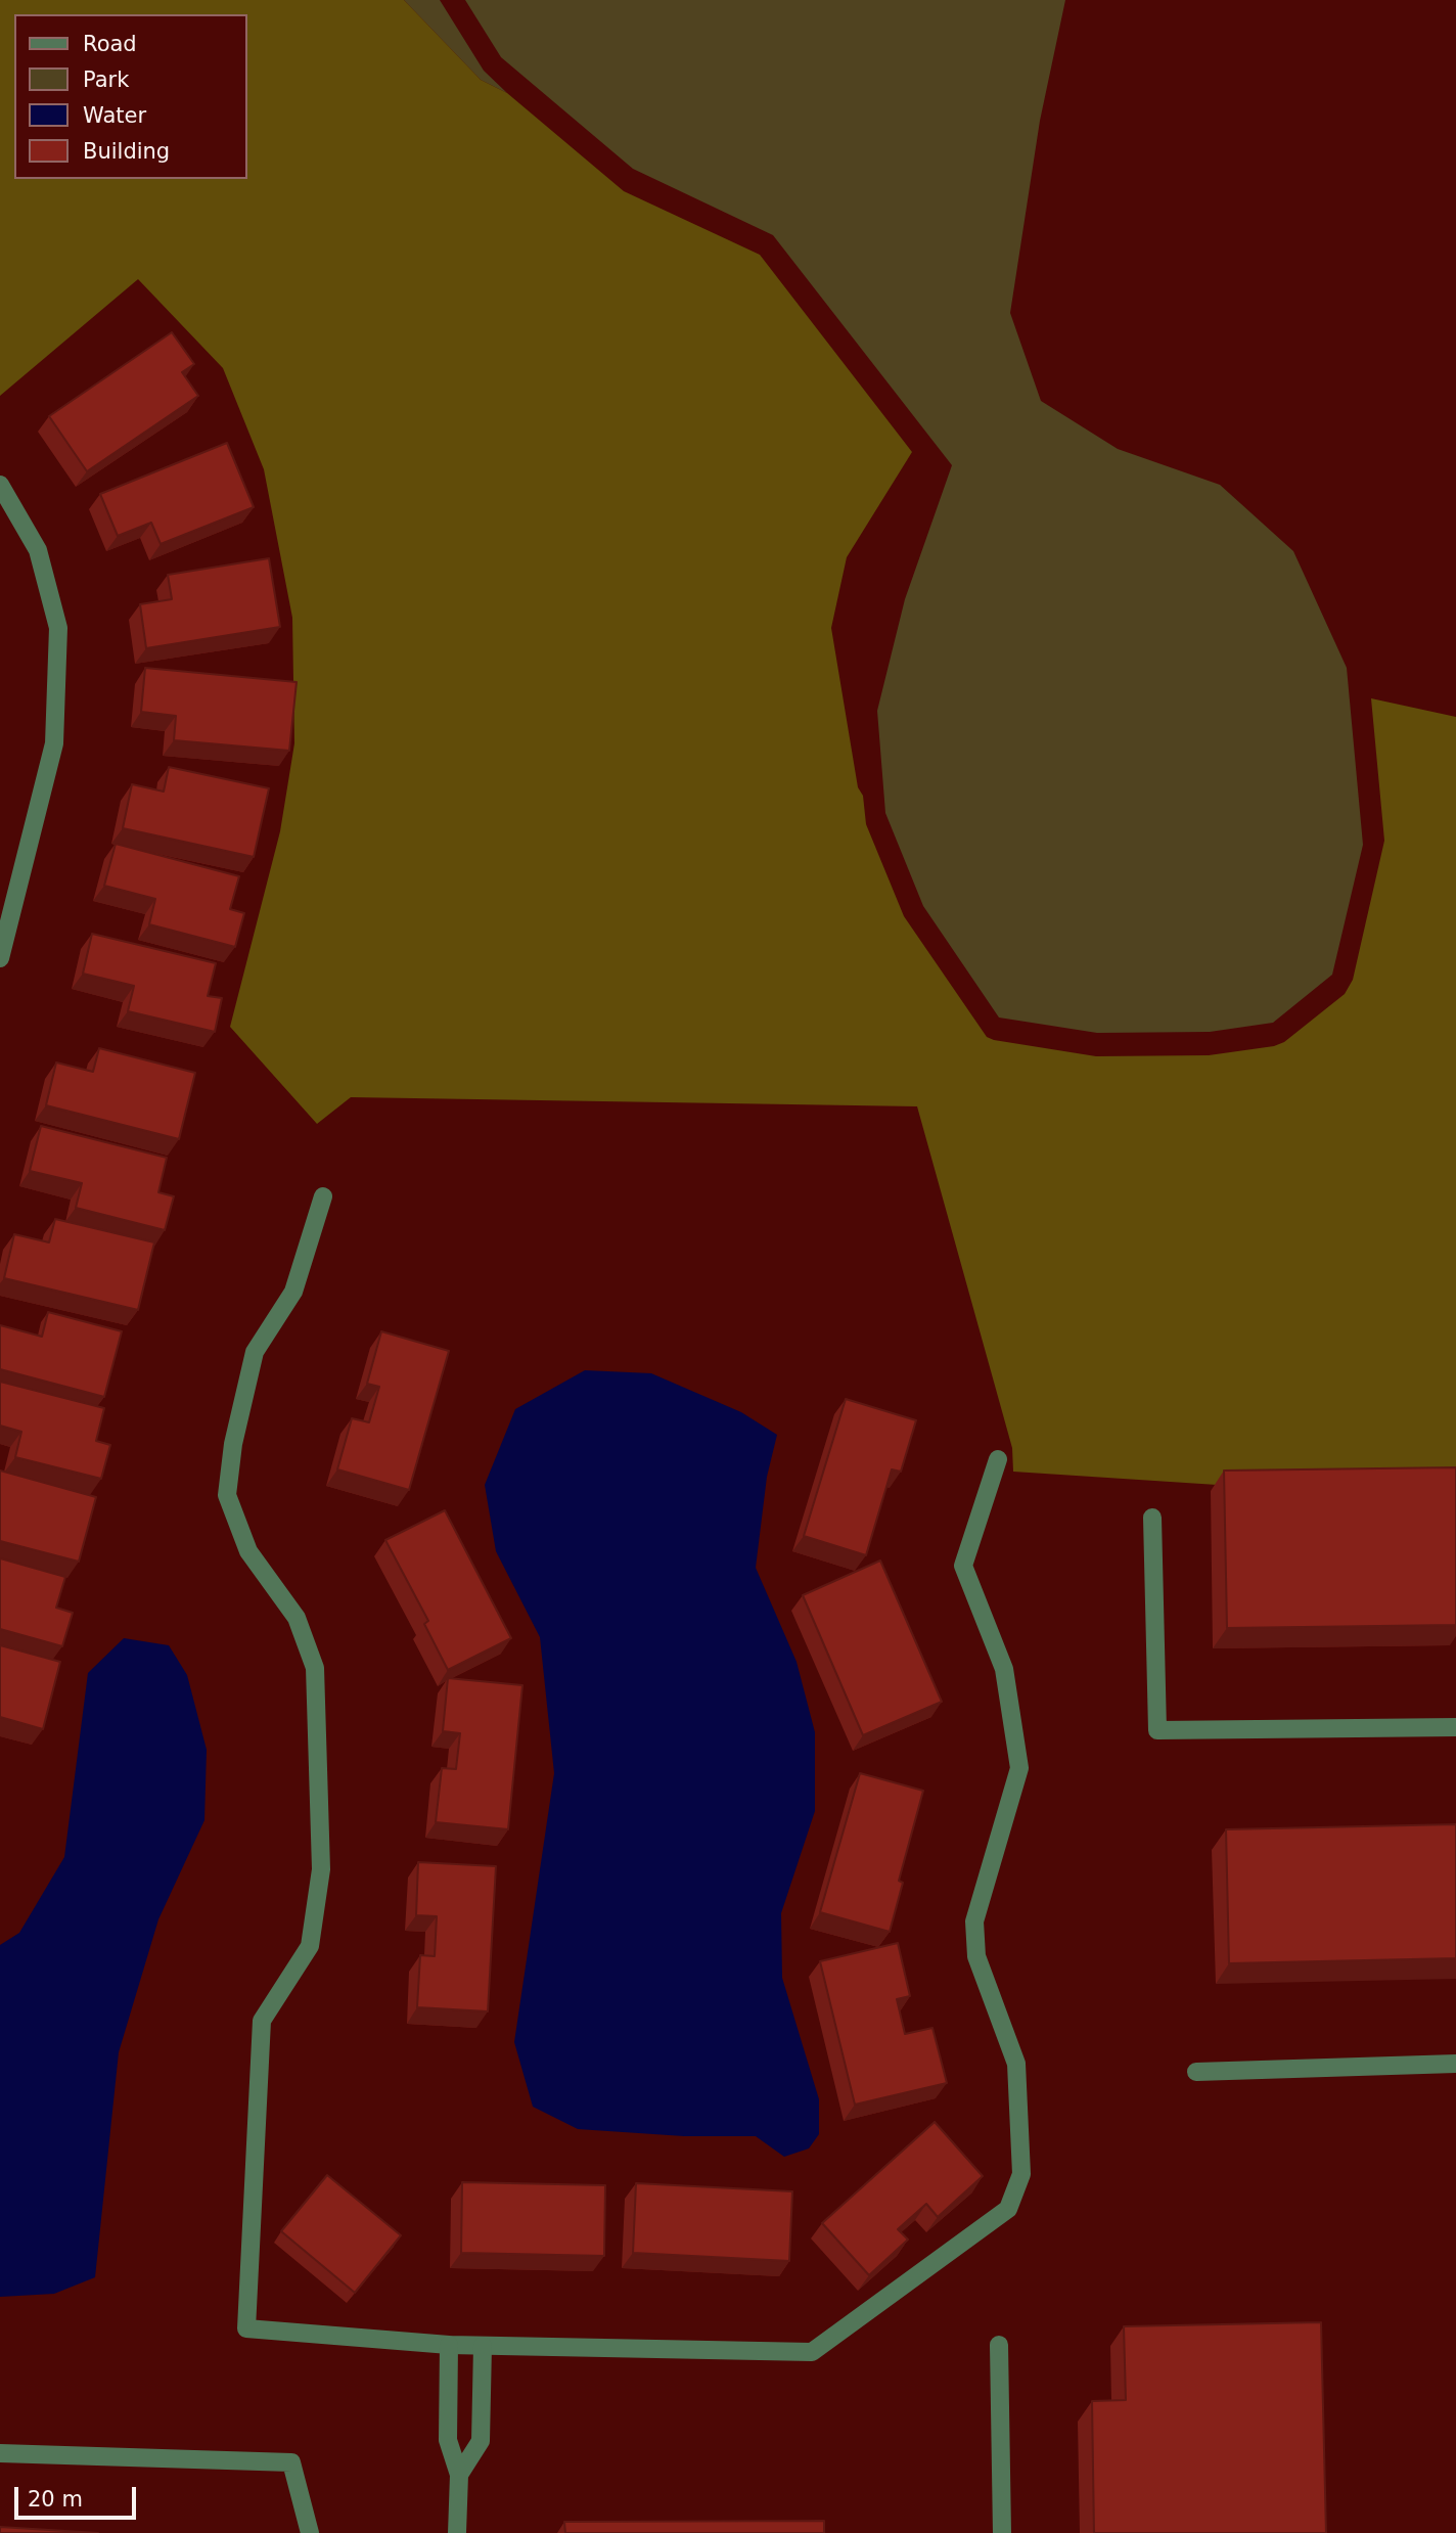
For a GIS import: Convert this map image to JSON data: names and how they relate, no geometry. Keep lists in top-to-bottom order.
{
  "legend": [
    "Road",
    "Park",
    "Water",
    "Building"
  ],
  "scale_bar": "20 m"
}
